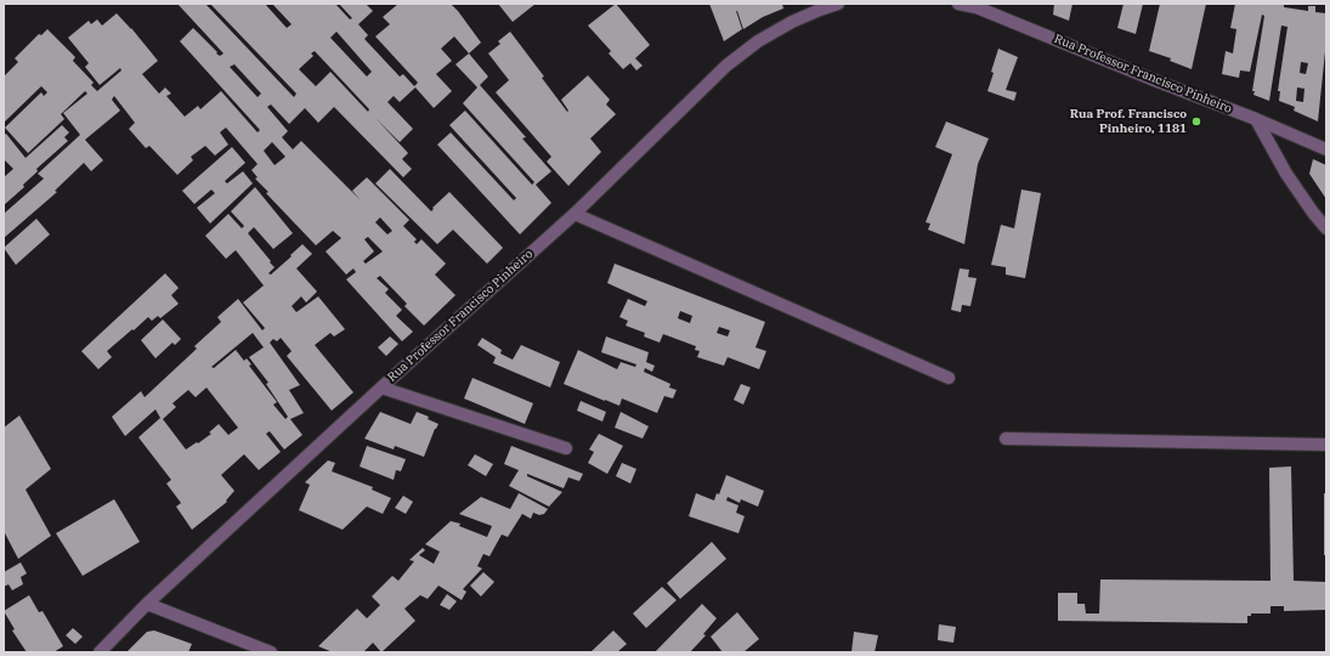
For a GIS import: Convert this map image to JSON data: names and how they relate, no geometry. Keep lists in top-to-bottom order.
{
  "streets": {
    "street": ["Rua Professor Francisco Pinheiro"]
  },
  "places": ["Rua Prof. Francisco Pinheiro, 1181"]
}
